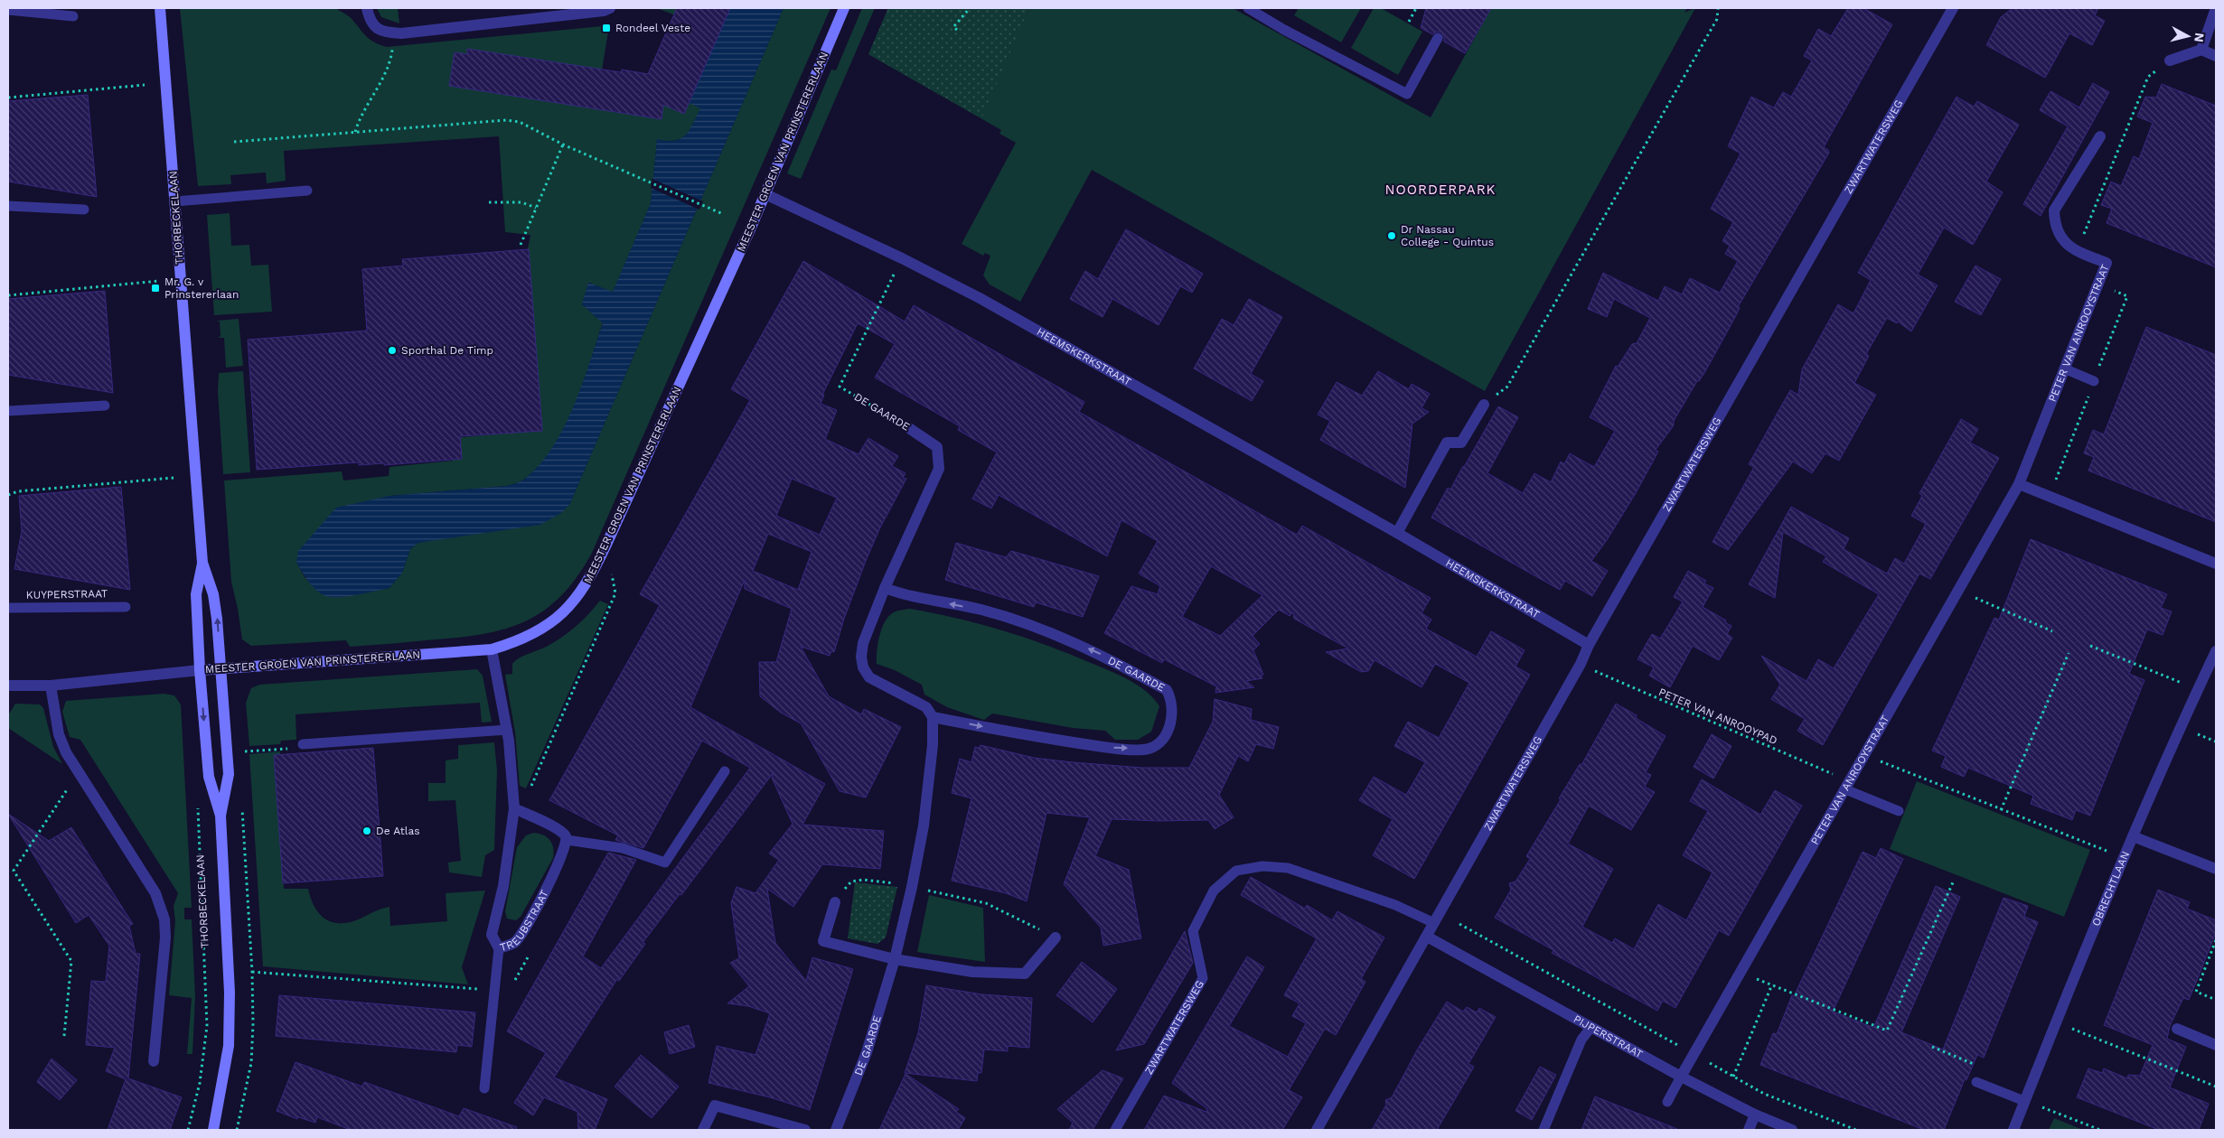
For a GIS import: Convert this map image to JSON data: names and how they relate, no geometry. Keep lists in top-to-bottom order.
{
  "streets": {
    "street": [
      "ZWARTWATERSWEG",
      "MEESTER GROEN VAN PRINSTERERLAAN",
      "THORBECKELAAN",
      "PETER VAN ANROOYSTRAAT",
      "HEEMSKERKSTRAAT",
      "DE GAARDE",
      "OBRECHTLAAN",
      "TREUBSTRAAT",
      "PIJPERSTRAAT"
    ],
    "lane": ["KUYPERSTRAAT"],
    "path": ["PETER VAN ANROOYPAD"]
  },
  "crossings": [
    ["ZWARTWATERSWEG", "HEEMSKERKSTRAAT"],
    ["ZWARTWATERSWEG", "PETER VAN ANROOYPAD"],
    ["ZWARTWATERSWEG", "PIJPERSTRAAT"],
    ["MEESTER GROEN VAN PRINSTERERLAAN", "THORBECKELAAN"],
    ["MEESTER GROEN VAN PRINSTERERLAAN", "HEEMSKERKSTRAAT"],
    ["MEESTER GROEN VAN PRINSTERERLAAN", "TREUBSTRAAT"],
    ["PETER VAN ANROOYSTRAAT", "PETER VAN ANROOYPAD"],
    ["PETER VAN ANROOYSTRAAT", "PIJPERSTRAAT"],
    ["HEEMSKERKSTRAAT", "DE GAARDE"]
  ],
  "districts": ["NOORDERPARK"],
  "places": {
    "transit": ["Rondeel Veste", "Mr. G. v Prinstererlaan"],
    "other": ["Dr Nassau College - Quintus", "Sporthal De Timp", "De Atlas"]
  },
  "north": "right"
}
